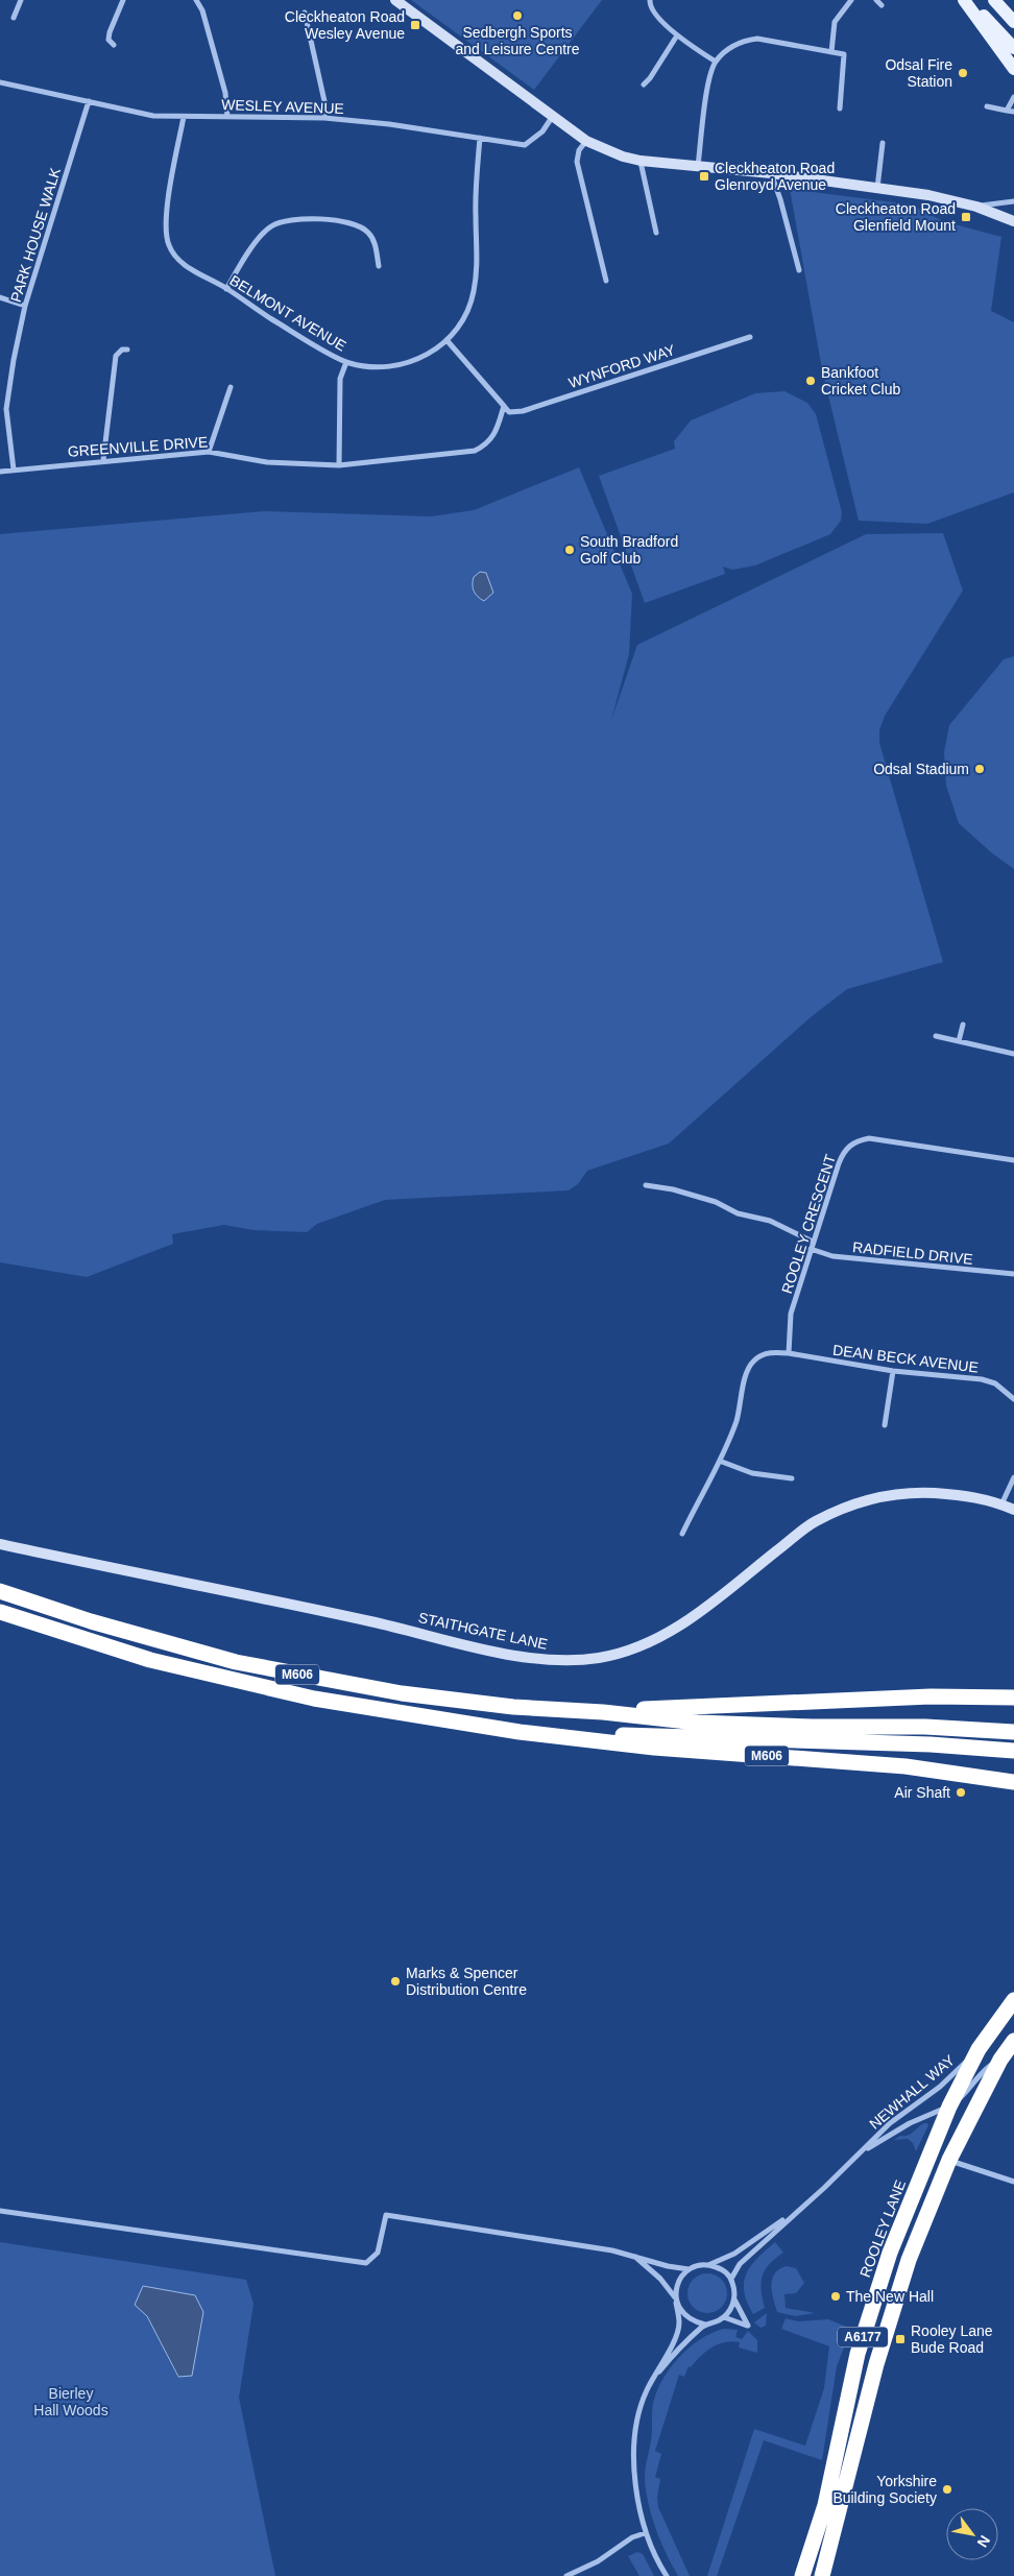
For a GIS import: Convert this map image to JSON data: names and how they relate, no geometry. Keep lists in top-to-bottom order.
{
  "streets": {
    "highway": ["M606", "ROOLEY LANE", "A6177"],
    "street": [
      "WESLEY AVENUE",
      "PARK HOUSE WALK",
      "BELMONT AVENUE",
      "WYNFORD WAY",
      "GREENVILLE DRIVE",
      "ROOLEY CRESCENT",
      "RADFIELD DRIVE",
      "DEAN BECK AVENUE",
      "STAITHGATE LANE",
      "NEWHALL WAY"
    ]
  },
  "crossings": [
    ["WESLEY AVENUE", "PARK HOUSE WALK"],
    ["WESLEY AVENUE", "BELMONT AVENUE"],
    ["PARK HOUSE WALK", "GREENVILLE DRIVE"],
    ["WYNFORD WAY", "GREENVILLE DRIVE"],
    ["ROOLEY CRESCENT", "RADFIELD DRIVE"],
    ["ROOLEY CRESCENT", "DEAN BECK AVENUE"],
    ["NEWHALL WAY", "ROOLEY LANE"],
    ["NEWHALL WAY", "A6177"]
  ],
  "parks": ["Bierley Hall Woods"],
  "places": {
    "other": [
      "Sedbergh Sports and Leisure Centre",
      "Odsal Fire Station",
      "Bankfoot Cricket Club",
      "South Bradford Golf Club",
      "Odsal Stadium",
      "Air Shaft",
      "Marks & Spencer Distribution Centre",
      "The New Hall",
      "Yorkshire Building Society"
    ],
    "transit": [
      "Cleckheaton Road Wesley Avenue",
      "Cleckheaton Road Glenroyd Avenue",
      "Cleckheaton Road Glenfield Mount",
      "Rooley Lane Bude Road"
    ]
  },
  "north": "bottom right"
}
